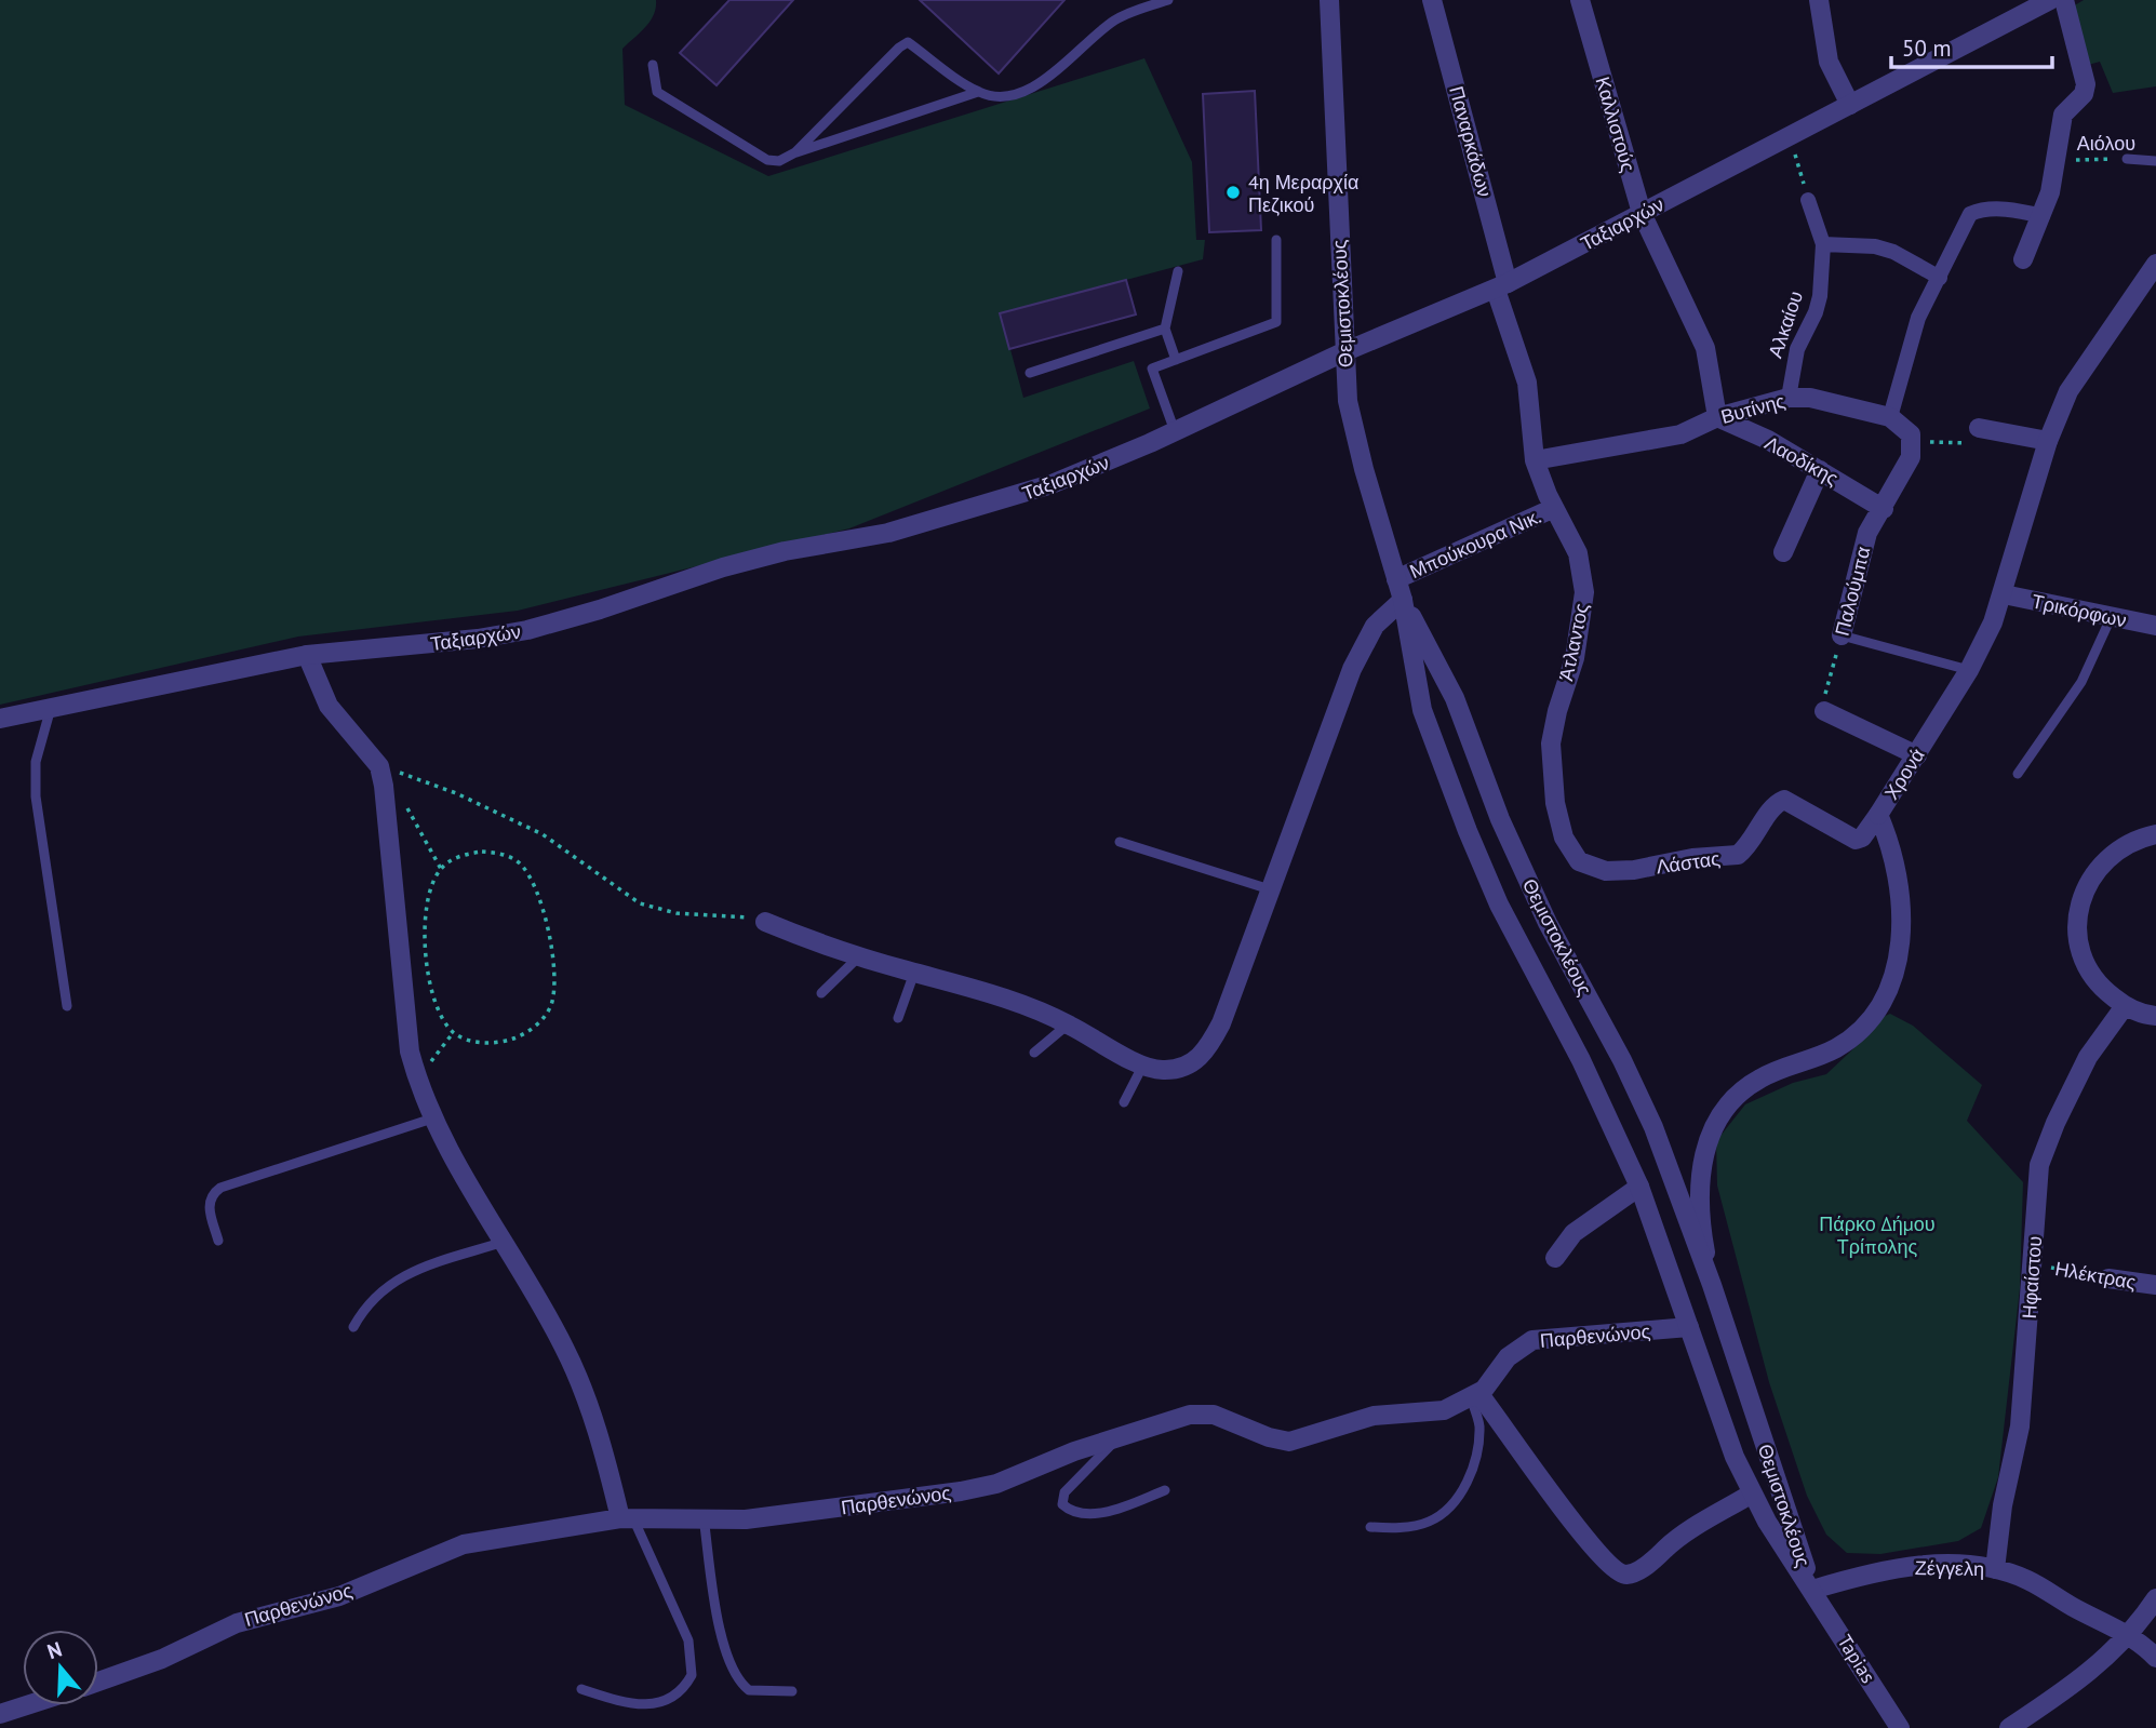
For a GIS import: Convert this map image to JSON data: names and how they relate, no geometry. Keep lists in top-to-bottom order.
{
  "streets": {
    "street": [
      "Καλλιστούς",
      "Παναρκάδων",
      "Ταξιαρχών",
      "Θεμιστοκλέους",
      "Αλκαίου",
      "Βυτίνης",
      "Λαοδίκης",
      "Μπούκουρα Νικ.",
      "Παλούμπα",
      "Τρικόρφων",
      "Άτλαντος",
      "Χρονά",
      "Λάστας",
      "Ηλέκτρας",
      "Ηφαίστου",
      "Παρθενώνος",
      "Ζέγγελη",
      "Tapias"
    ],
    "lane": ["Αιόλου"]
  },
  "crossings": [
    ["Καλλιστούς", "Ταξιαρχών"],
    ["Καλλιστούς", "Βυτίνης"],
    ["Καλλιστούς", "Λαοδίκης"],
    ["Παναρκάδων", "Ταξιαρχών"],
    ["Παναρκάδων", "Άτλαντος"],
    ["Ταξιαρχών", "Θεμιστοκλέους"],
    ["Ταξιαρχών", "Άτλαντος"],
    ["Θεμιστοκλέους", "Μπούκουρα Νικ."],
    ["Θεμιστοκλέους", "Χρονά"],
    ["Θεμιστοκλέους", "Παρθενώνος"],
    ["Θεμιστοκλέους", "Ζέγγελη"],
    ["Θεμιστοκλέους", "Tapias"],
    ["Αλκαίου", "Βυτίνης"],
    ["Βυτίνης", "Λαοδίκης"],
    ["Βυτίνης", "Παλούμπα"],
    ["Βυτίνης", "Άτλαντος"],
    ["Λαοδίκης", "Παλούμπα"],
    ["Μπούκουρα Νικ.", "Άτλαντος"],
    ["Τρικόρφων", "Χρονά"],
    ["Άτλαντος", "Λάστας"],
    ["Χρονά", "Λάστας"],
    ["Ηλέκτρας", "Ηφαίστου"],
    ["Ηφαίστου", "Ζέγγελη"],
    ["Ζέγγελη", "Tapias"]
  ],
  "parks": ["Πάρκο Δήμου Τρίπολης"],
  "places": ["4η Μεραρχία Πεζικού"],
  "scale_bar": "50 m",
  "north": "top"
}
